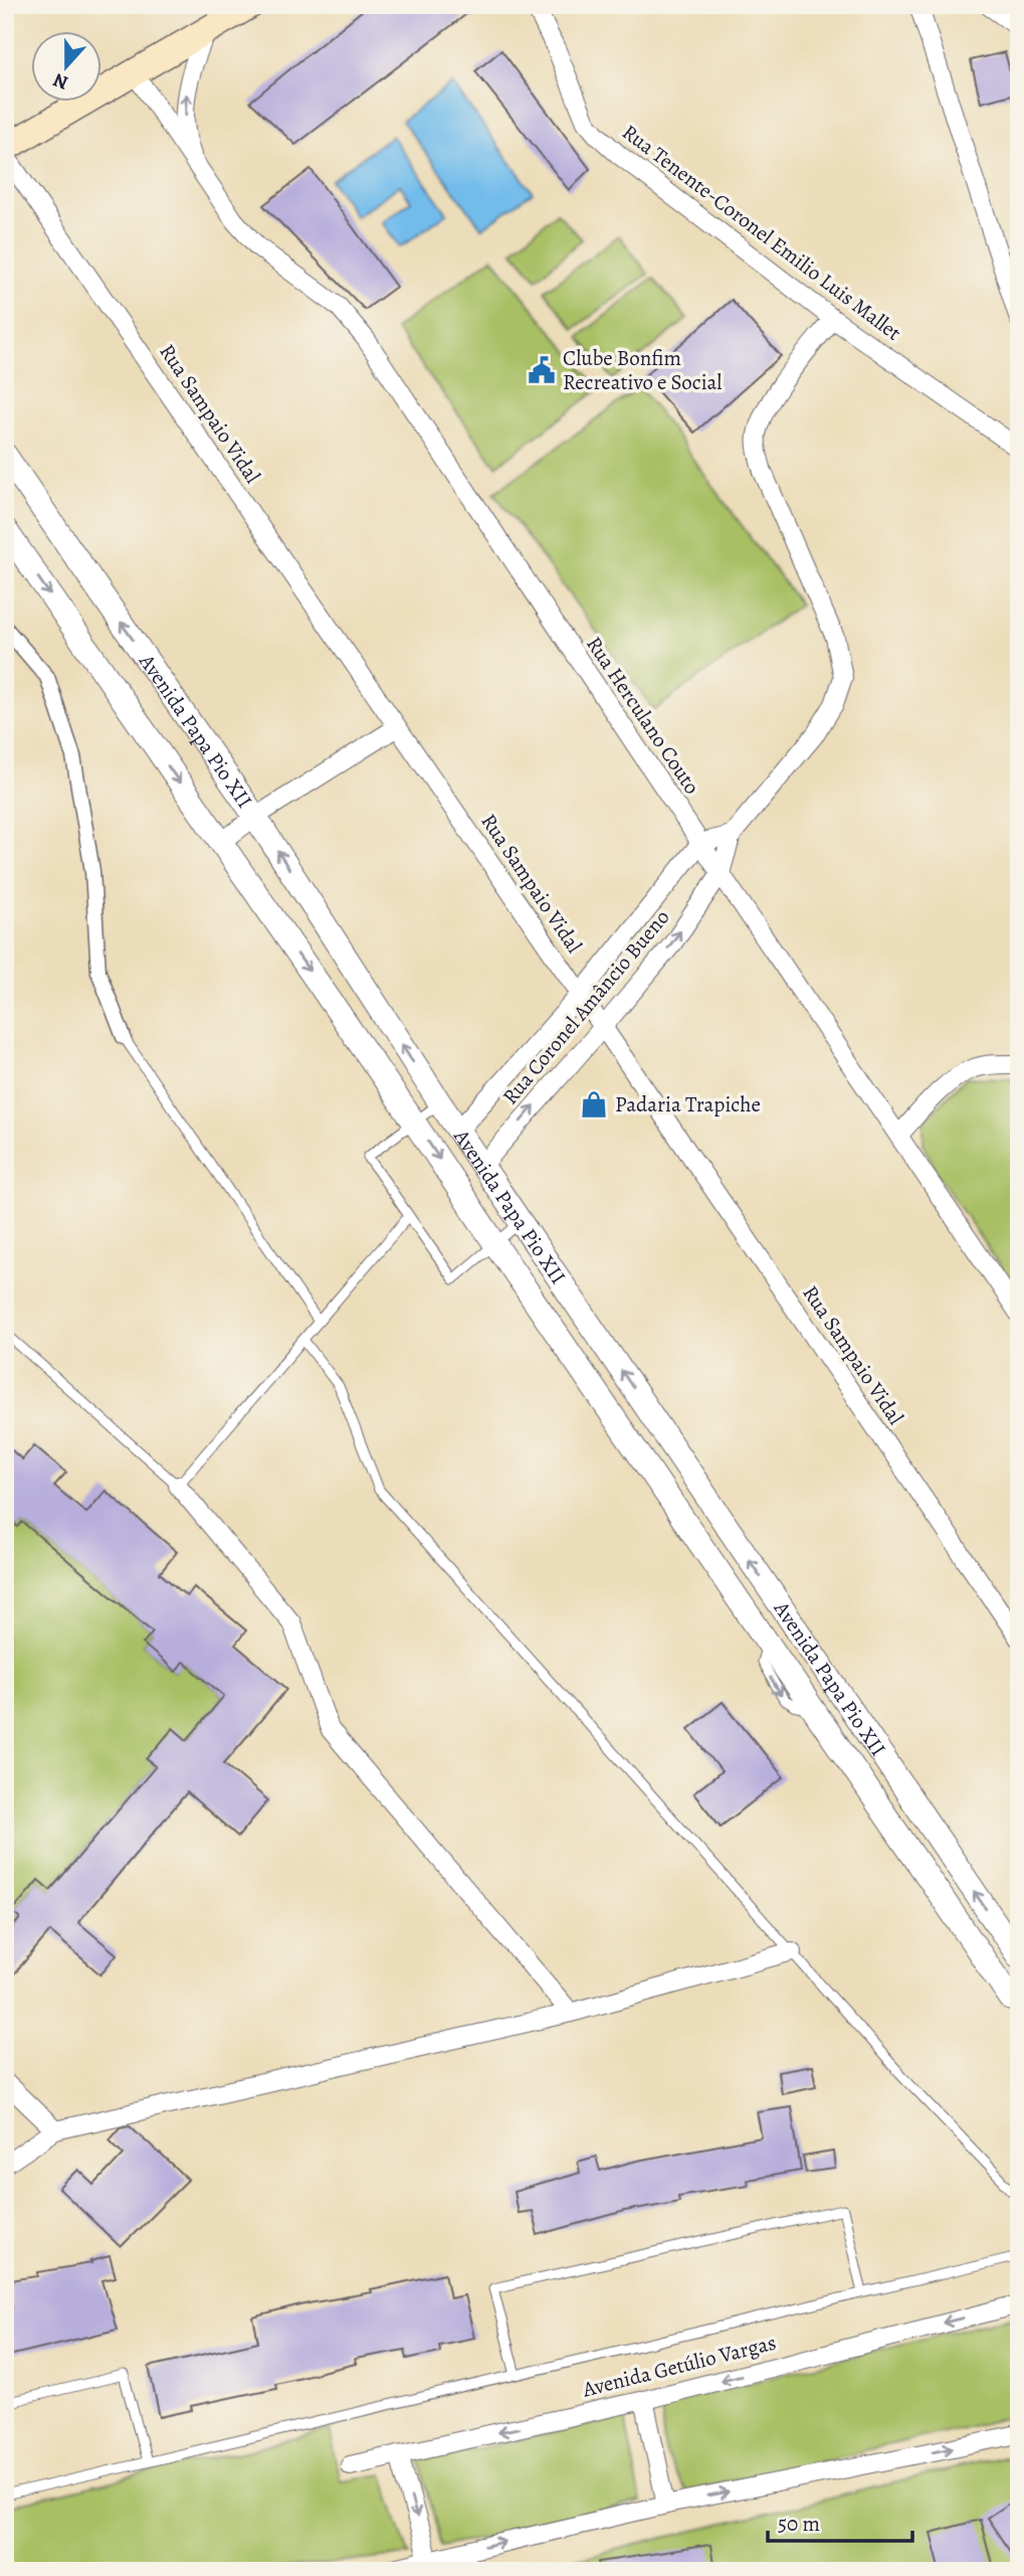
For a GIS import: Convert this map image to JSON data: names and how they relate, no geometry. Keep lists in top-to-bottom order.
{
  "streets": {
    "street": [
      "Rua Tenente-Coronel Emilio Luis Mallet",
      "Rua Sampaio Vidal",
      "Rua Herculano Couto",
      "Avenida Papa Pio XII",
      "Rua Coronel Amâncio Bueno",
      "Avenida Getúlio Vargas"
    ]
  },
  "crossings": [
    ["Rua Sampaio Vidal", "Rua Coronel Amâncio Bueno"],
    ["Rua Herculano Couto", "Rua Coronel Amâncio Bueno"],
    ["Avenida Papa Pio XII", "Rua Coronel Amâncio Bueno"]
  ],
  "places": {
    "public building": ["Clube Bonfim Recreativo e Social"],
    "shop": ["Padaria Trapiche"]
  },
  "scale_bar": "50 m",
  "north": "bottom"
}
